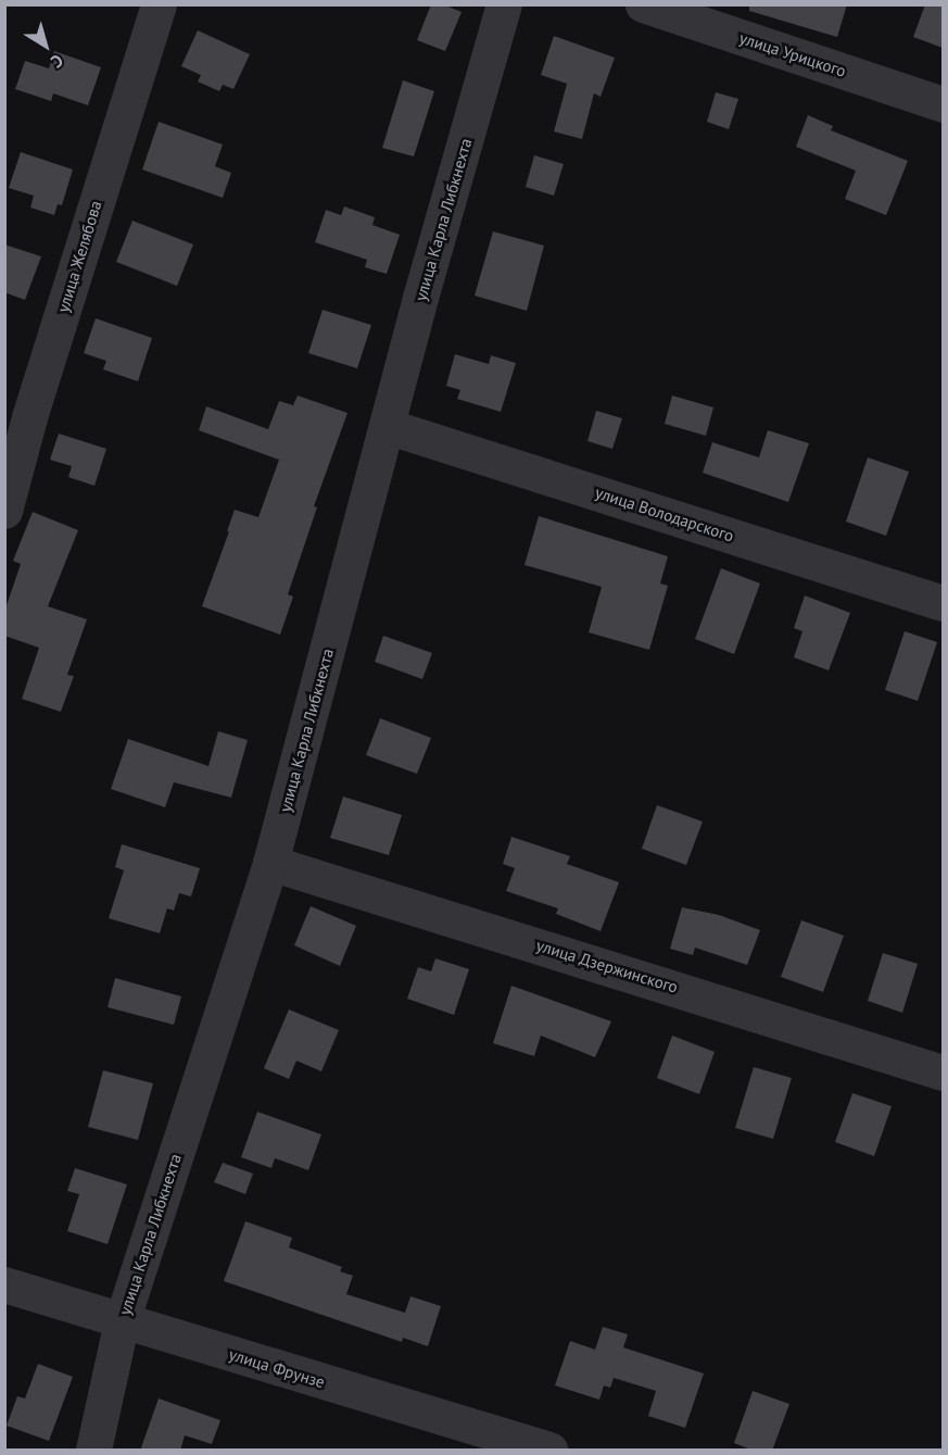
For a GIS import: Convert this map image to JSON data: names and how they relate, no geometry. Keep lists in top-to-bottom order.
{
  "streets": {
    "street": [
      "улица Урицкого",
      "улица Карла Либкнехта",
      "улица Желябова",
      "улица Володарского",
      "улица Дзержинского",
      "улица Фрунзе"
    ]
  },
  "crossings": [
    ["улица Карла Либкнехта", "улица Володарского"],
    ["улица Карла Либкнехта", "улица Дзержинского"],
    ["улица Карла Либкнехта", "улица Фрунзе"]
  ],
  "north": "bottom right"
}
